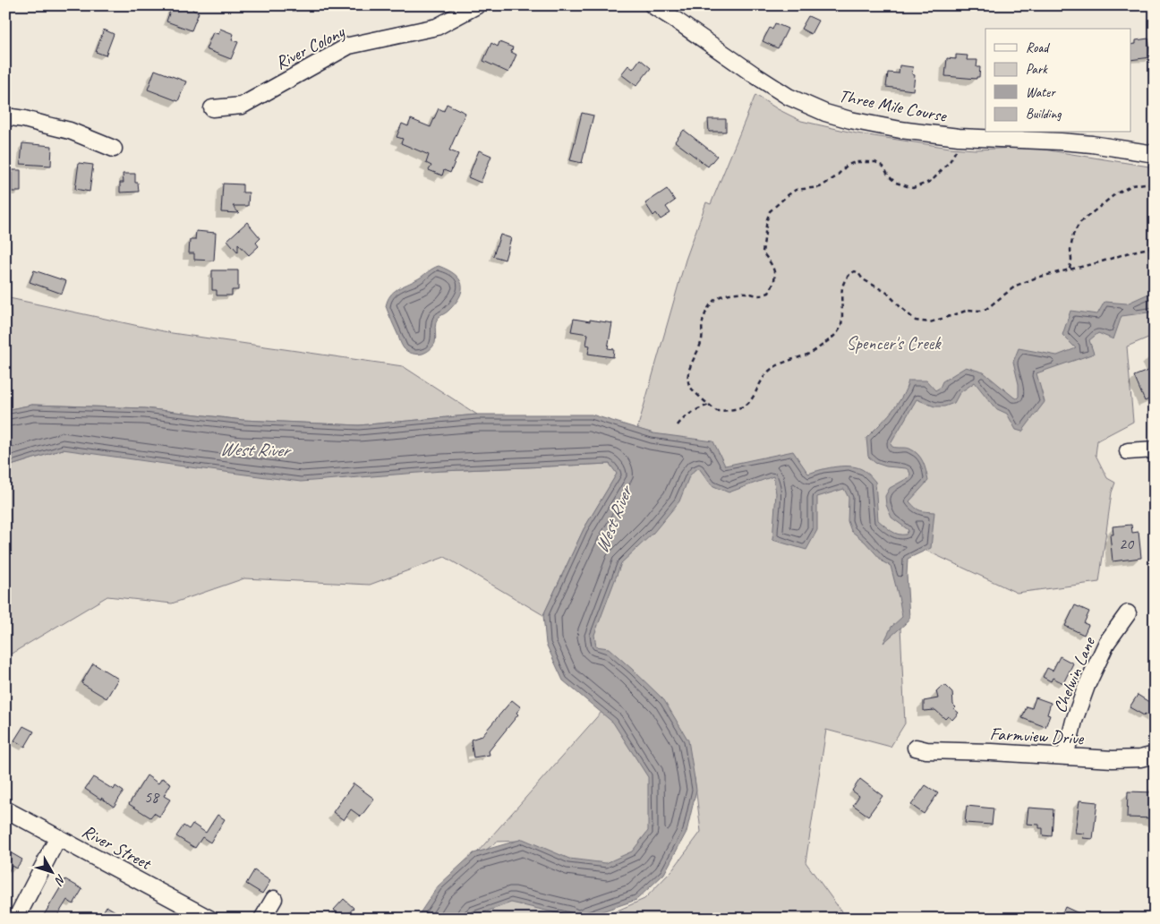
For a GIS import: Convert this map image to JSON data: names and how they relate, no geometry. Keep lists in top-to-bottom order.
{
  "streets": {
    "street": [
      "River Colony",
      "Three Mile Course",
      "Chelwin Lane",
      "Farmview Drive",
      "River Street"
    ]
  },
  "crossings": [
    ["Chelwin Lane", "Farmview Drive"]
  ],
  "water": ["West River"],
  "parks": ["Spencer's Creek"],
  "house_numbers": ["20", "58"],
  "legend": [
    "Road",
    "Park",
    "Water",
    "Building"
  ],
  "north": "bottom right"
}
